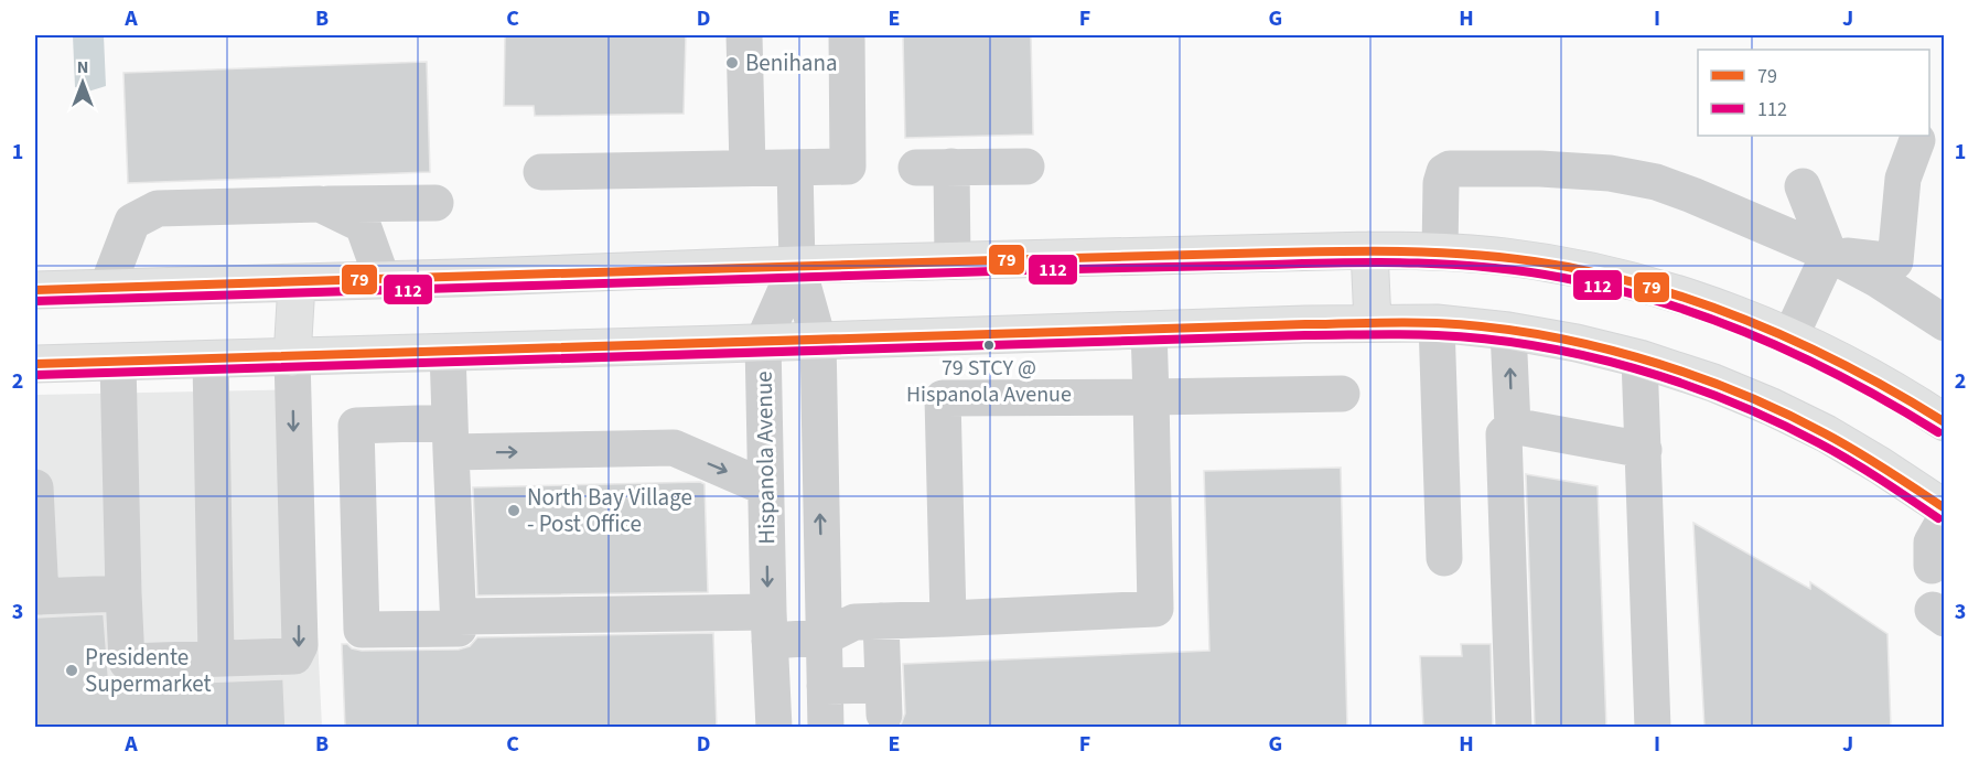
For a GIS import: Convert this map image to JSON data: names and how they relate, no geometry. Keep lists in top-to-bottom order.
{
  "streets": {
    "street": ["Hispanola Avenue"]
  },
  "places": [
    "Benihana",
    "79 STCY @ Hispanola Avenue",
    "North Bay Village - Post Office",
    "Presidente Supermarket"
  ],
  "lines": ["transit line 79", "transit line 112"],
  "legend": ["79", "112"],
  "north": "top",
  "grid": {
    "columns": [
      "A",
      "B",
      "C",
      "D",
      "E",
      "F",
      "G",
      "H",
      "I",
      "J"
    ],
    "rows": ["1", "2", "3"]
  }
}
